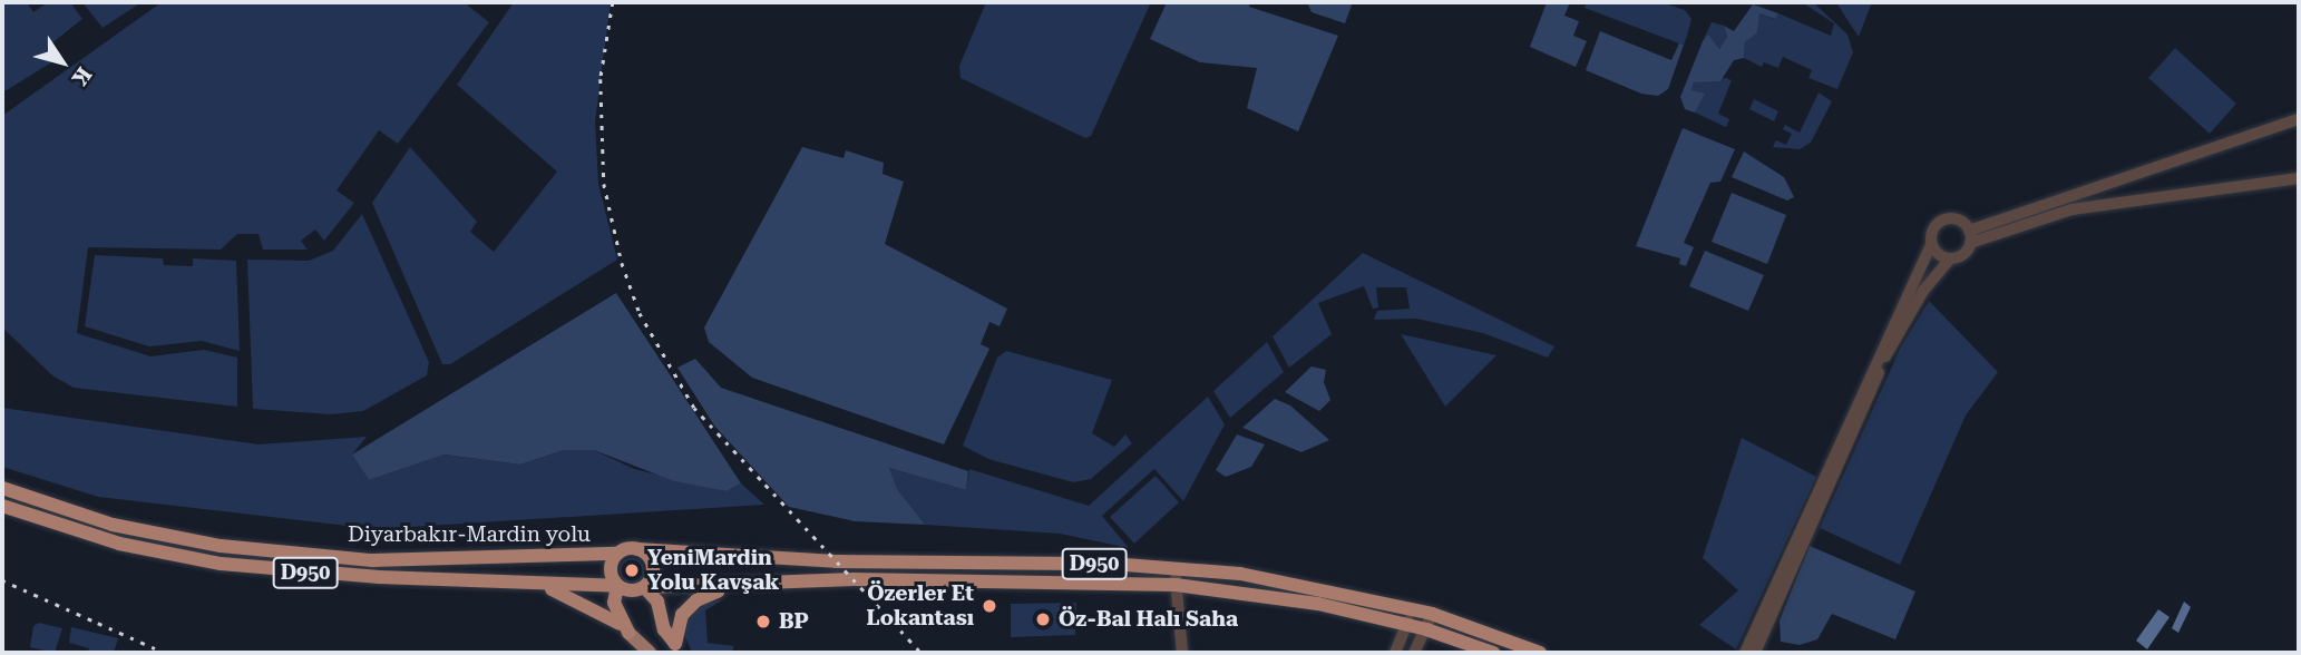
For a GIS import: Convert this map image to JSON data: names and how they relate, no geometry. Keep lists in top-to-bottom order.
{
  "streets": {
    "highway": ["Diyarbakır-Mardin yolu", "D950"]
  },
  "crossings": [
    ["Diyarbakır-Mardin yolu", "D950"]
  ],
  "places": [
    "YeniMardin Yolu Kavşak",
    "Özerler Et Lokantası",
    "Öz-Bal Halı Saha",
    "BP"
  ],
  "north": "bottom right"
}
